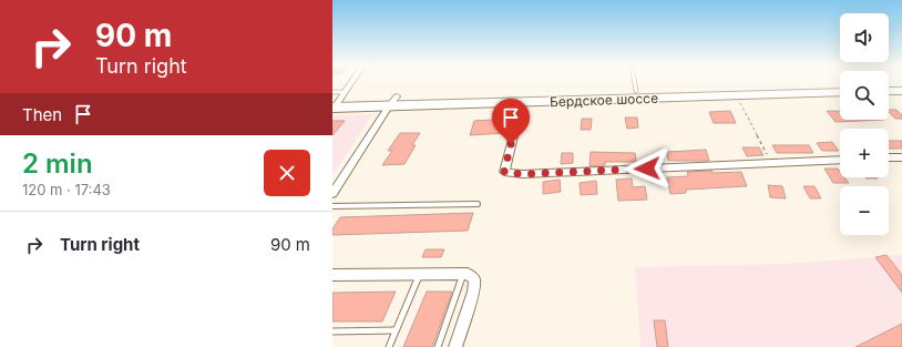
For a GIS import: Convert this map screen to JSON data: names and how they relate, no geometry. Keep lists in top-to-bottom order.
{
  "streets": {
    "highway": ["Бердское шоссе"]
  },
  "page": {
    "turn": ["90 m", "Turn right"],
    "map_buttons": ["+", "−"],
    "then": "Then",
    "heading": ["2 min", "120 m · 17:43"],
    "list": [
      {
        "name": "Turn right",
        "value": "90 m"
      }
    ]
  }
}
